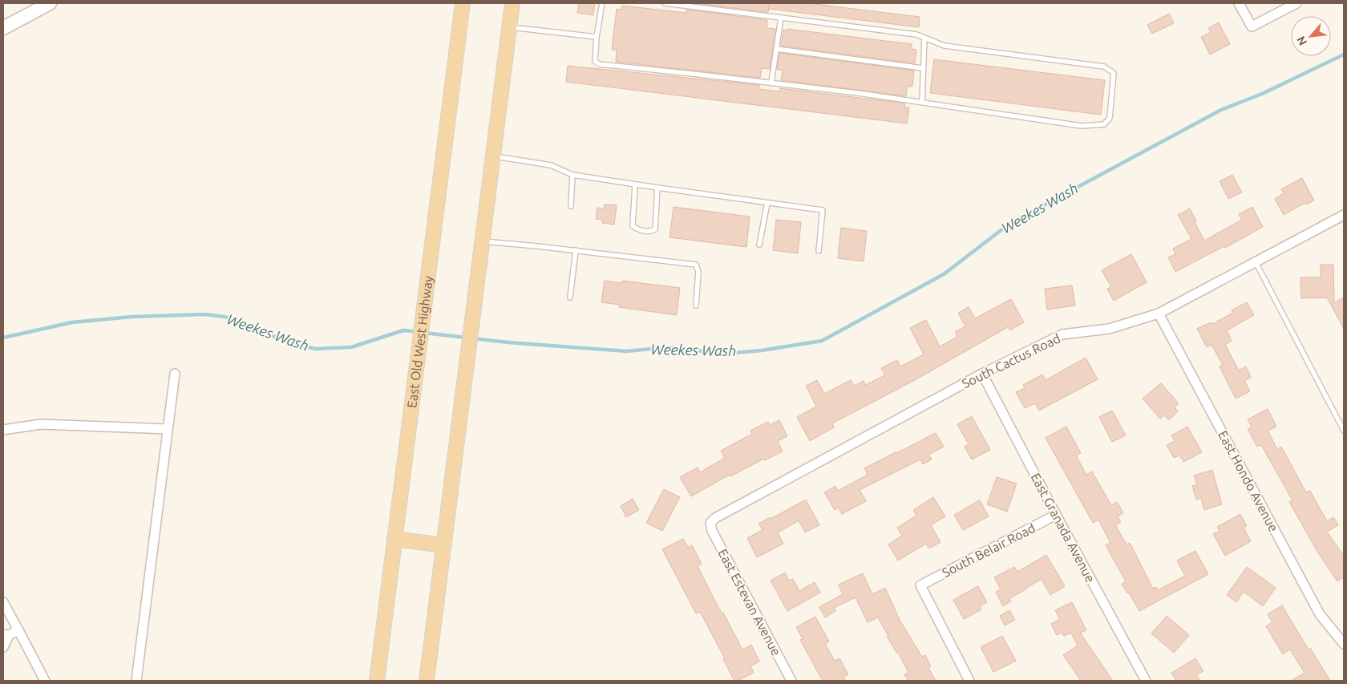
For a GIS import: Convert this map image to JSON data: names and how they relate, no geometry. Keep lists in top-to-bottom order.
{
  "streets": {
    "main road": ["East Old West Highway"],
    "street": [
      "South Cactus Road",
      "East Hondo Avenue",
      "East Granada Avenue",
      "South Belair Road",
      "East Estevan Avenue"
    ]
  },
  "crossings": [
    ["South Cactus Road", "East Hondo Avenue"],
    ["South Cactus Road", "East Granada Avenue"],
    ["South Cactus Road", "East Estevan Avenue"],
    ["East Granada Avenue", "South Belair Road"]
  ],
  "water": ["Weekes Wash"],
  "north": "bottom left"
}
